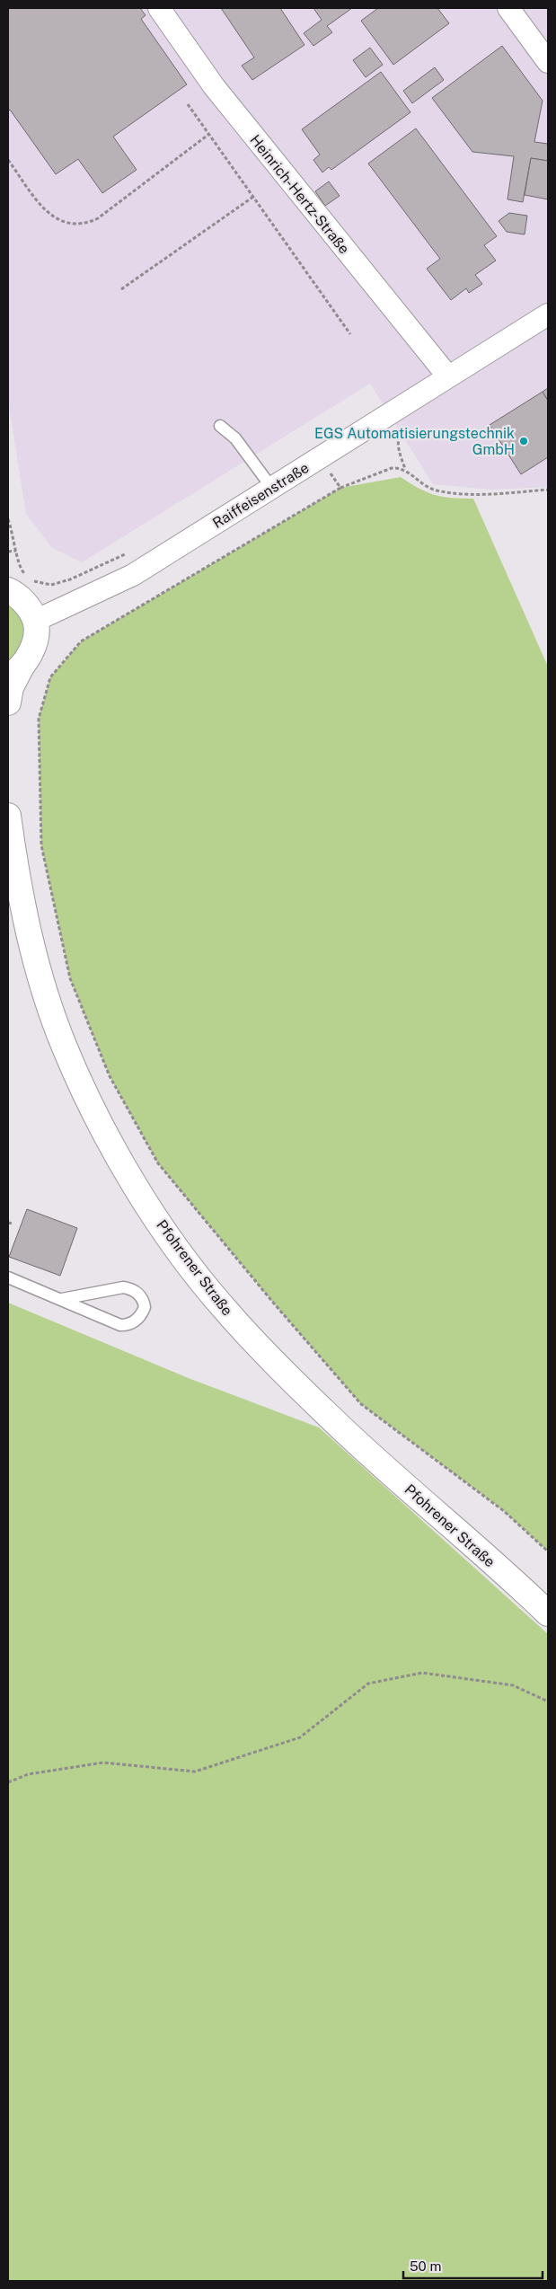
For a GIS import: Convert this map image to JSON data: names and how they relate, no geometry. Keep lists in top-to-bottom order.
{
  "streets": {
    "main road": ["Pfohrener Straße"],
    "street": ["Heinrich-Hertz-Straße", "Raiffeisenstraße"]
  },
  "crossings": [
    ["Heinrich-Hertz-Straße", "Raiffeisenstraße"]
  ],
  "places": ["EGS Automatisierungstechnik GmbH"],
  "scale_bar": "50 m"
}
